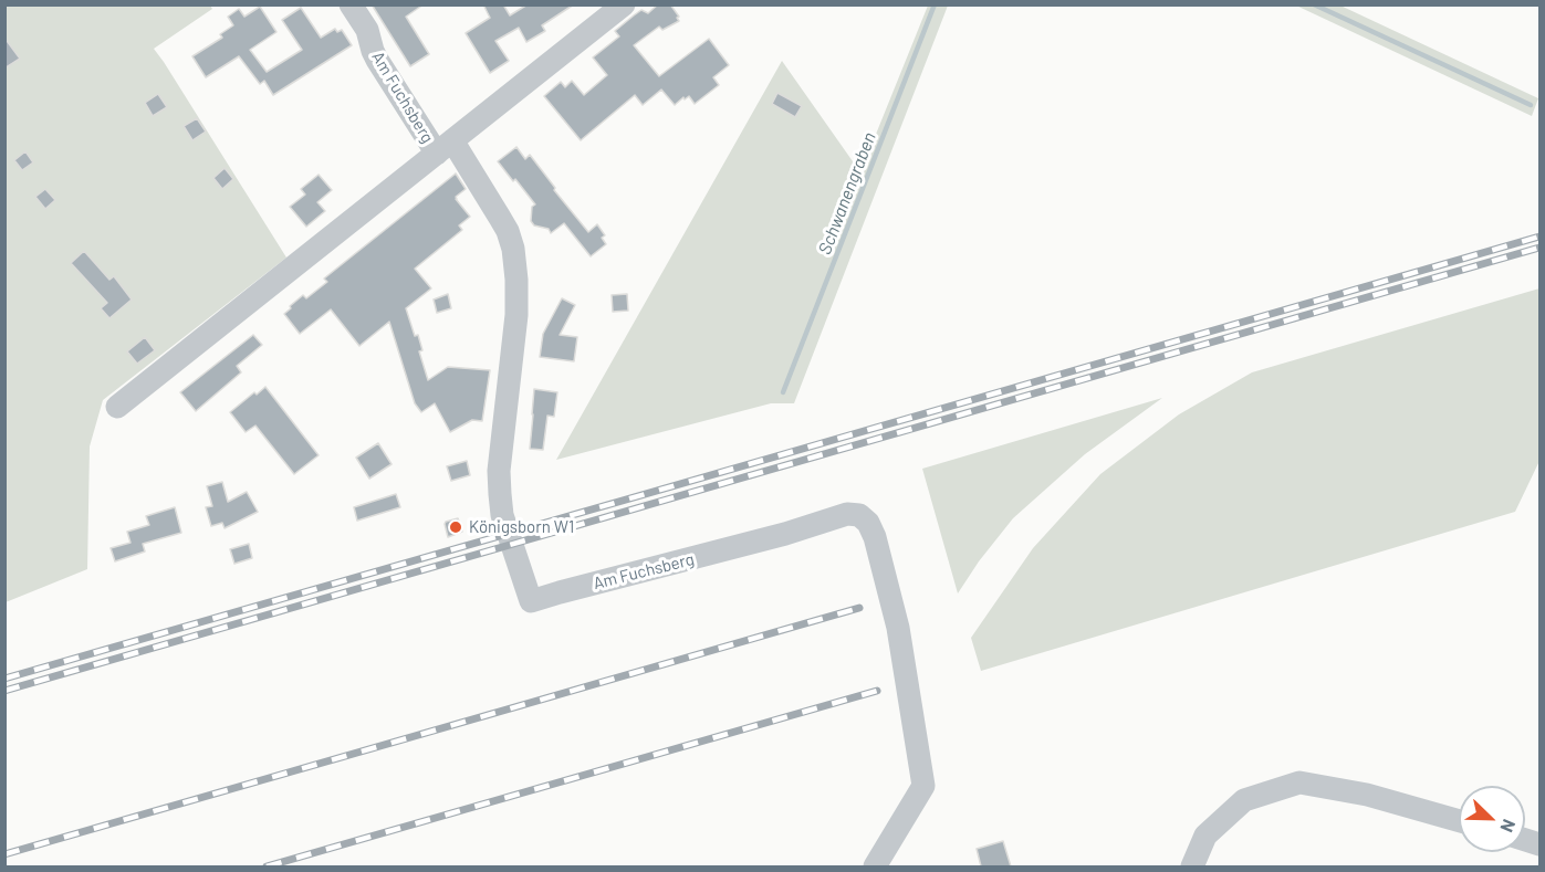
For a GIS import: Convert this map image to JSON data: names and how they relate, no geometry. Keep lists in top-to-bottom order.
{
  "streets": {
    "street": ["Am Fuchsberg"]
  },
  "water": ["Schwanengraben"],
  "places": ["Königsborn W1"],
  "north": "bottom right"
}
